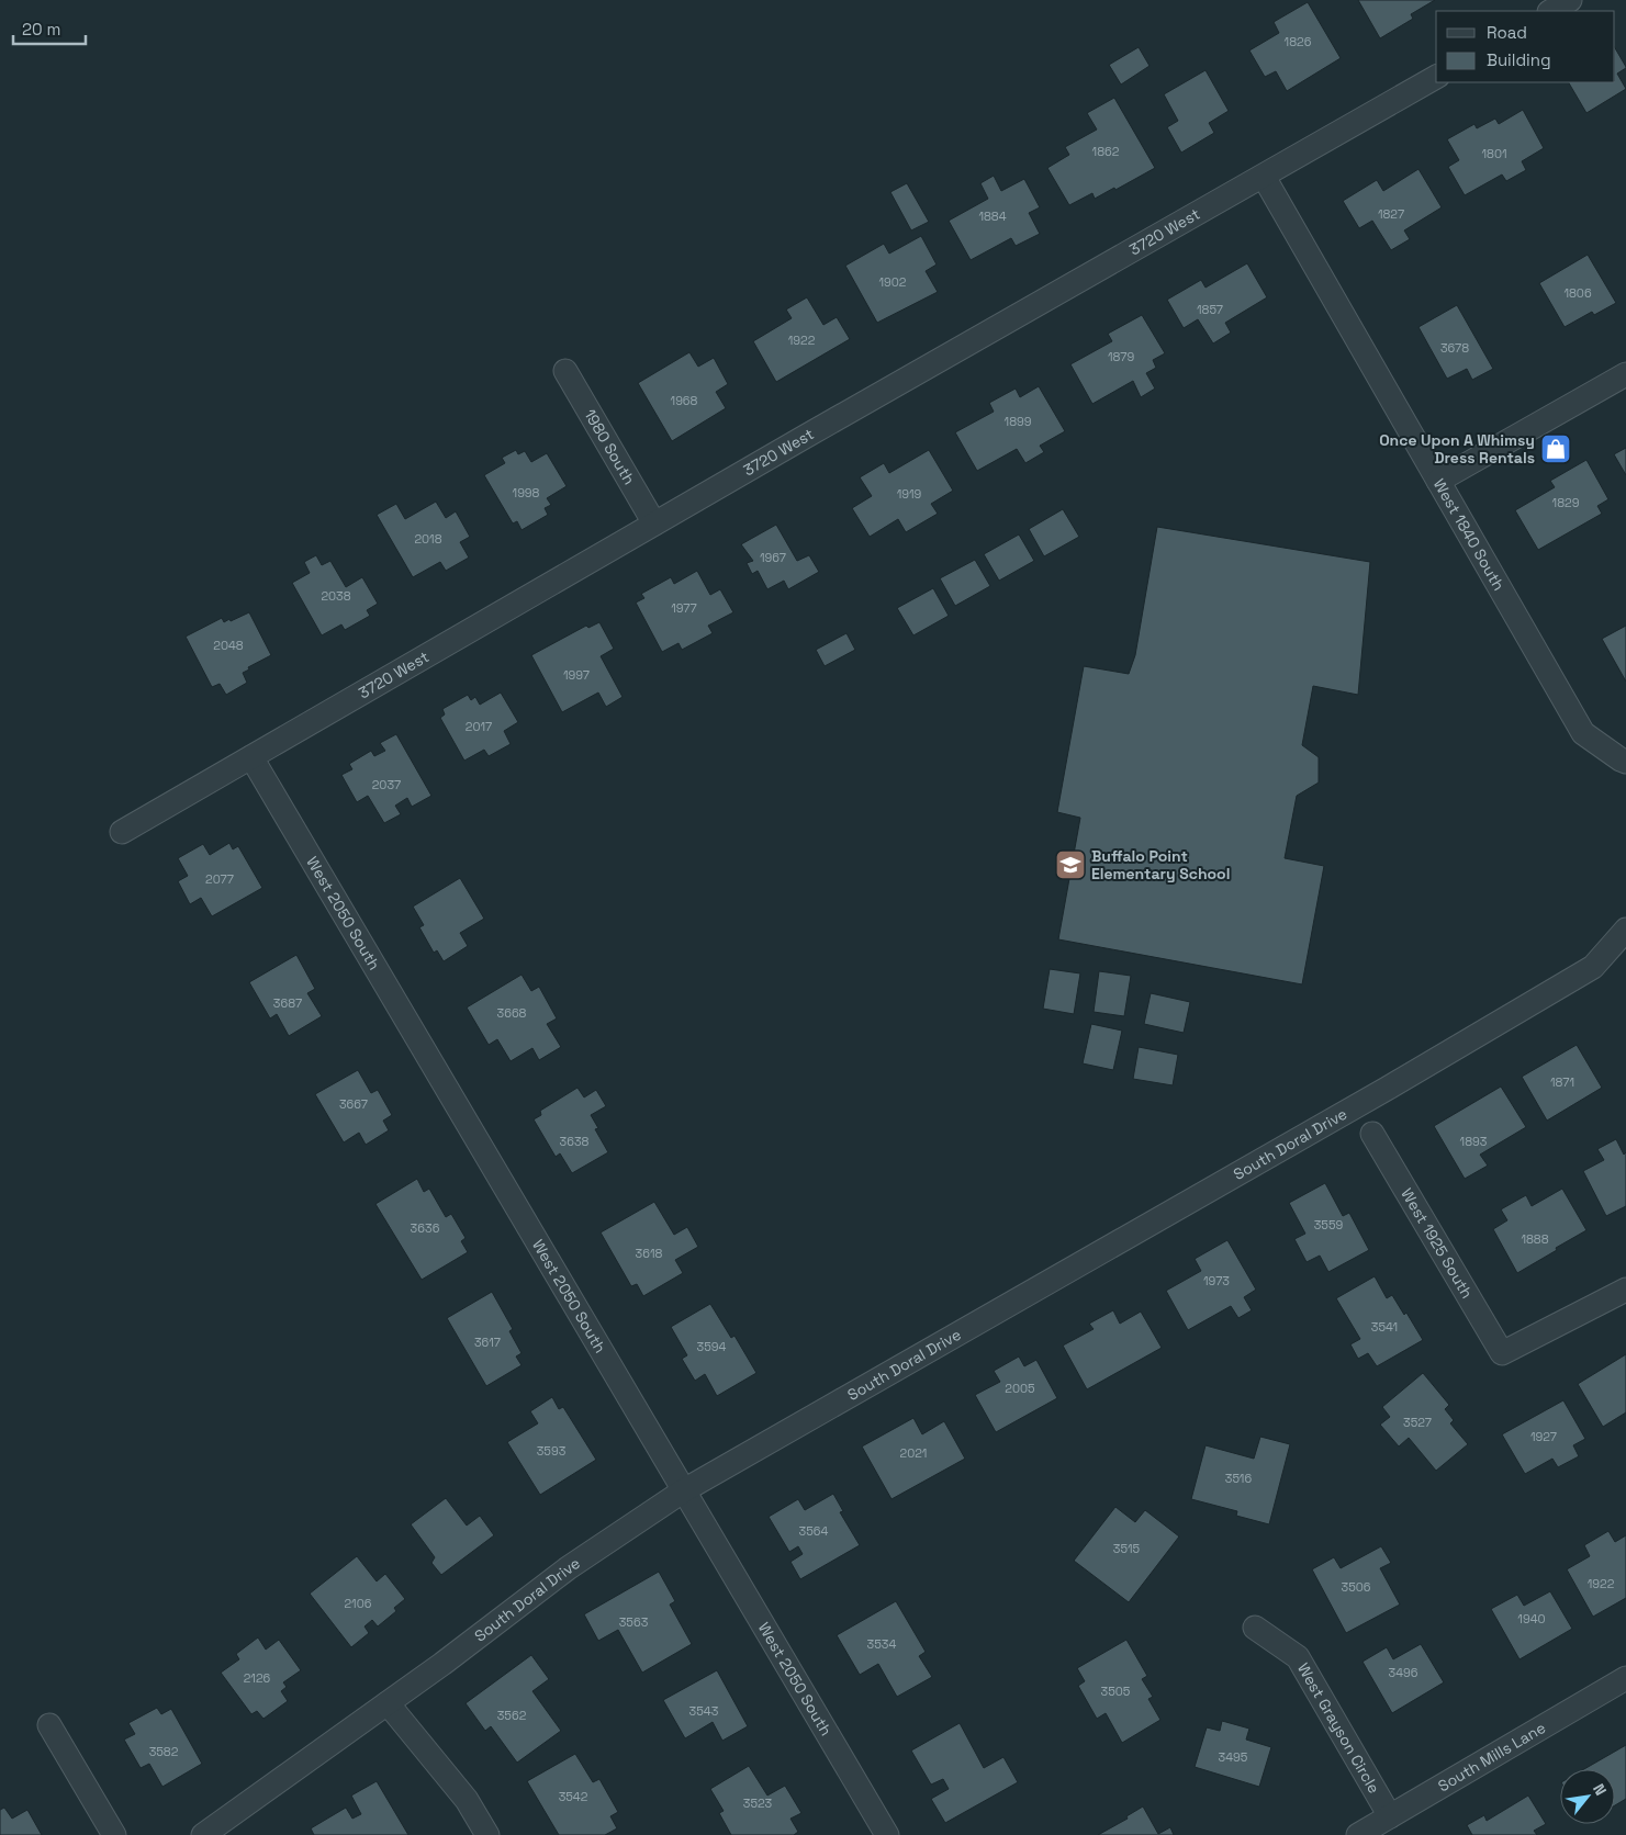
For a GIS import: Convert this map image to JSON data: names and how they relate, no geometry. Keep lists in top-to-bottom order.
{
  "streets": {
    "street": [
      "3720 West",
      "1980 South",
      "West 1840 South",
      "West 2050 South",
      "South Doral Drive",
      "West 1925 South",
      "West Grayson Circle",
      "South Mills Lane"
    ]
  },
  "crossings": [
    ["3720 West", "1980 South"],
    ["3720 West", "West 1840 South"],
    ["3720 West", "West 2050 South"],
    ["West 2050 South", "South Doral Drive"],
    ["West Grayson Circle", "South Mills Lane"]
  ],
  "places": {
    "shop": ["Once Upon A Whimsy Dress Rentals"],
    "school or university": ["Buffalo Point Elementary School"]
  },
  "house_numbers": [
    "1826",
    "1862",
    "1801",
    "1827",
    "1884",
    "1902",
    "1806",
    "1857",
    "1922",
    "3678",
    "1879",
    "1968",
    "1899",
    "1998",
    "1919",
    "1829",
    "2018",
    "1967",
    "2038",
    "1977",
    "2048",
    "1997",
    "2017",
    "2037",
    "2077",
    "3687",
    "3668",
    "1871",
    "3667",
    "3638",
    "1893",
    "3559",
    "3636",
    "1888",
    "3618",
    "1973",
    "3541",
    "3617",
    "3594",
    "2005",
    "3527",
    "1927",
    "3593",
    "2021",
    "3516",
    "3564",
    "3515",
    "1922",
    "3506",
    "2106",
    "1940",
    "3563",
    "3534",
    "3496",
    "2126",
    "3505",
    "3543",
    "3562",
    "3582",
    "3495",
    "3542",
    "3523"
  ],
  "legend": ["Road", "Building"],
  "scale_bar": "20 m",
  "north": "top right"
}
